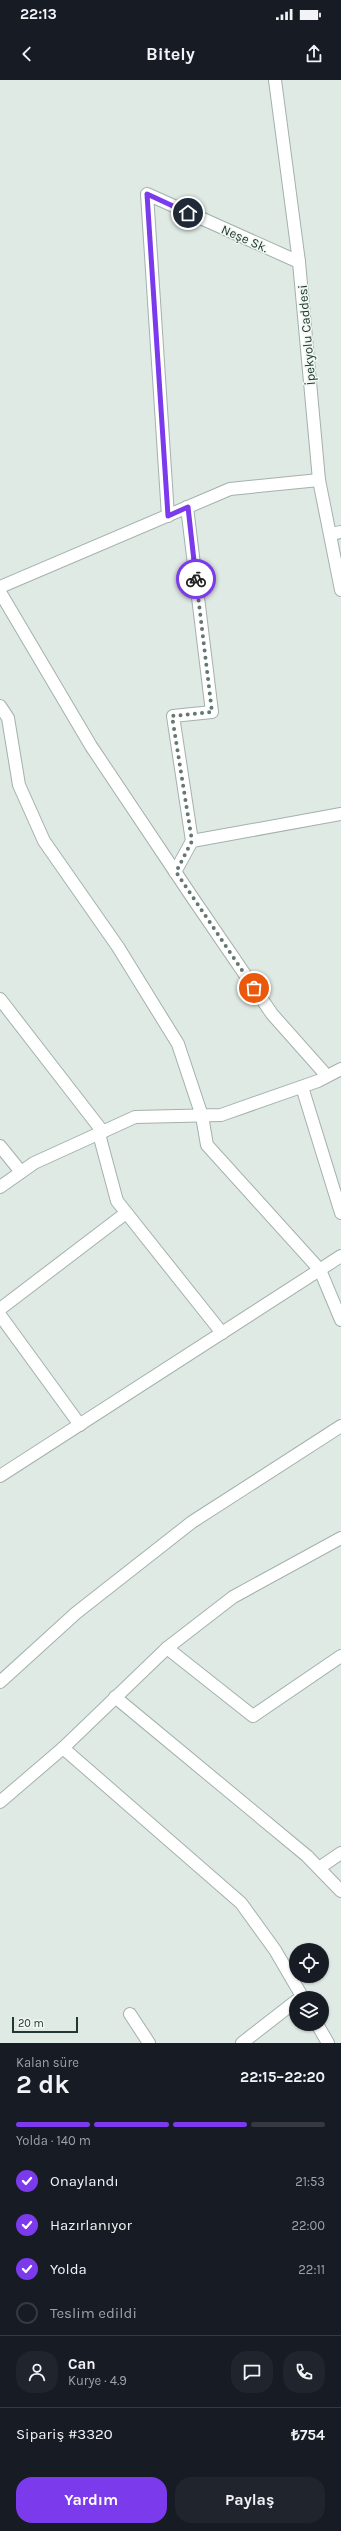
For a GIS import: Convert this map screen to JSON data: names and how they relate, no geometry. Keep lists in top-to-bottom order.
{
  "streets": {
    "street": ["Neşe Sk.", "İpekyolu Caddesi"]
  },
  "crossings": [
    ["Neşe Sk.", "İpekyolu Caddesi"]
  ],
  "scale_bar": "20 m",
  "page": {
    "status": "22:13",
    "header": "Bitely",
    "scale": "20 m",
    "heading": ["2 dk", "Kalan süre", "22:15–22:20"],
    "panel": [
      "Can",
      "Kurye · 4.9",
      "Sipariş #3320",
      "₺754"
    ],
    "bar": "Yolda · 140 m",
    "list": [
      ["Onaylandı", "21:53"],
      ["Hazırlanıyor", "22:00"],
      ["Yolda", "22:11"],
      "Teslim edildi"
    ],
    "buttons": ["Yardım", "Paylaş"]
  }
}
